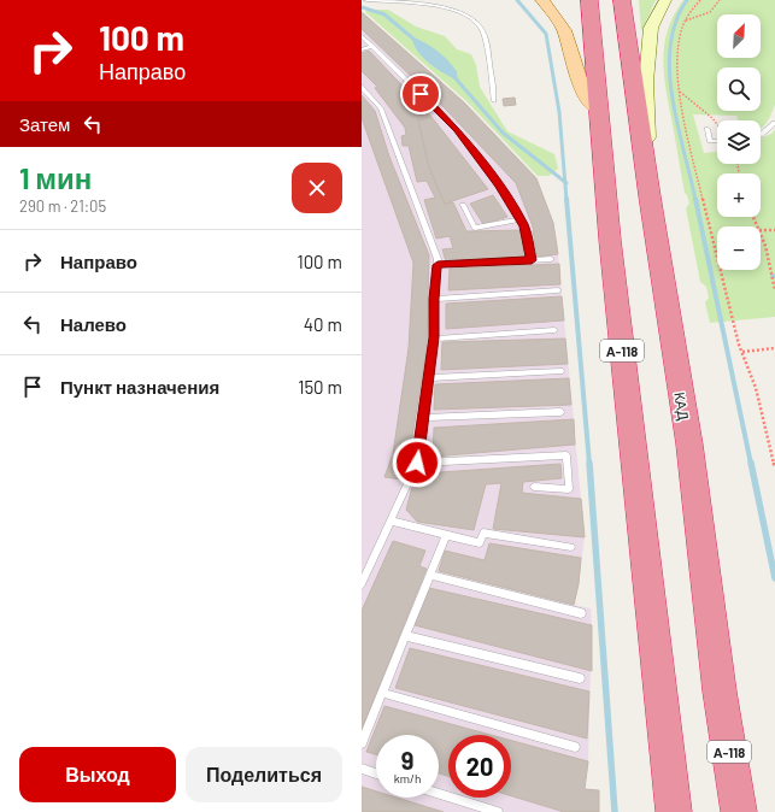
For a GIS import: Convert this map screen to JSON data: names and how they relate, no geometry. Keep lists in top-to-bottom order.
{
  "streets": {
    "highway": ["А-118", "КАД"]
  },
  "north": "top right",
  "page": {
    "turn": ["100 m", "Направо"],
    "map_buttons": ["+", "−"],
    "then": "Затем",
    "heading": ["1 мин", "290 m · 21:05"],
    "list": [
      {
        "name": "Направо",
        "value": "100 m"
      },
      {
        "name": "Налево",
        "value": "40 m"
      },
      {
        "name": "Пункт назначения",
        "value": "150 m"
      }
    ],
    "speed": "9 km/h",
    "limit": "20",
    "buttons": ["Выход", "Поделиться"]
  }
}
